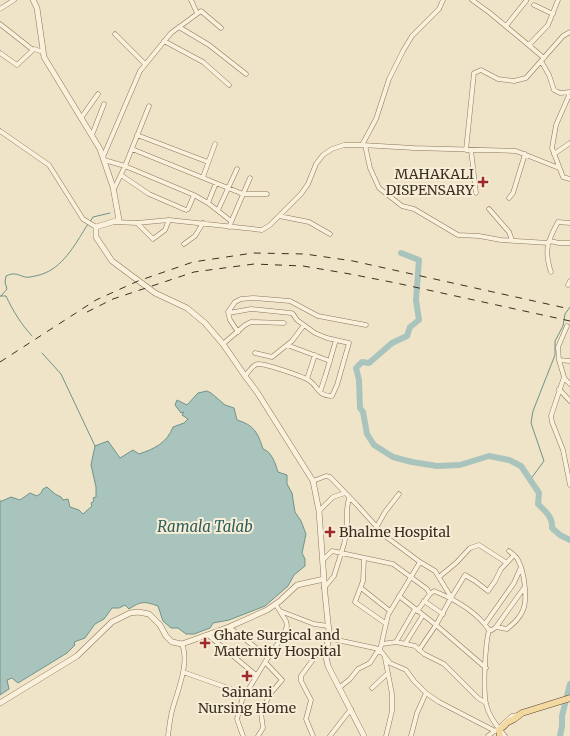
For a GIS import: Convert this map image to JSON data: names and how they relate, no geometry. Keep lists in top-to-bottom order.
{
  "water": ["Ramala Talab"],
  "places": {
    "health": [
      "MAHAKALI DISPENSARY",
      "Bhalme Hospital",
      "Ghate Surgical and Maternity Hospital",
      "Sainani Nursing Home"
    ]
  }
}
